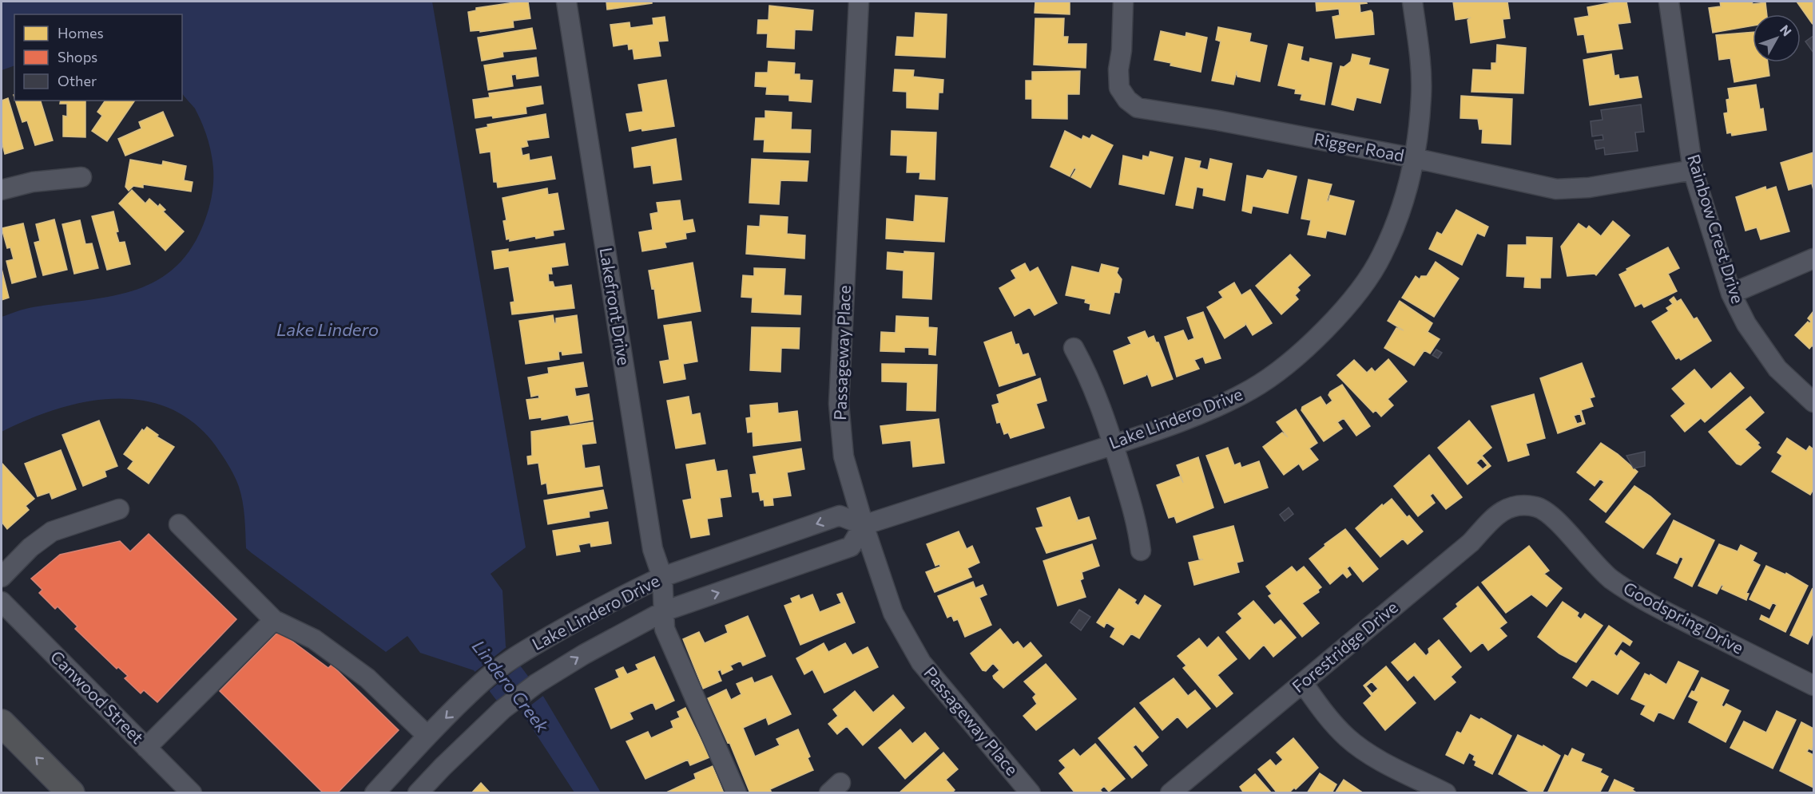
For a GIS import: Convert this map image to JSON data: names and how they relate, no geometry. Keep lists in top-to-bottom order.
{
  "streets": {
    "street": [
      "Rigger Road",
      "Rainbow Crest Drive",
      "Lakefront Drive",
      "Passageway Place",
      "Lake Lindero Drive",
      "Goodspring Drive",
      "Forestridge Drive",
      "Canwood Street"
    ]
  },
  "crossings": [
    ["Rigger Road", "Rainbow Crest Drive"],
    ["Rigger Road", "Lake Lindero Drive"],
    ["Lakefront Drive", "Lake Lindero Drive"],
    ["Passageway Place", "Lake Lindero Drive"],
    ["Goodspring Drive", "Forestridge Drive"]
  ],
  "water": ["Lake Lindero", "Lindero Creek"],
  "legend": ["Homes", "Shops", "Other"],
  "north": "top right"
}
